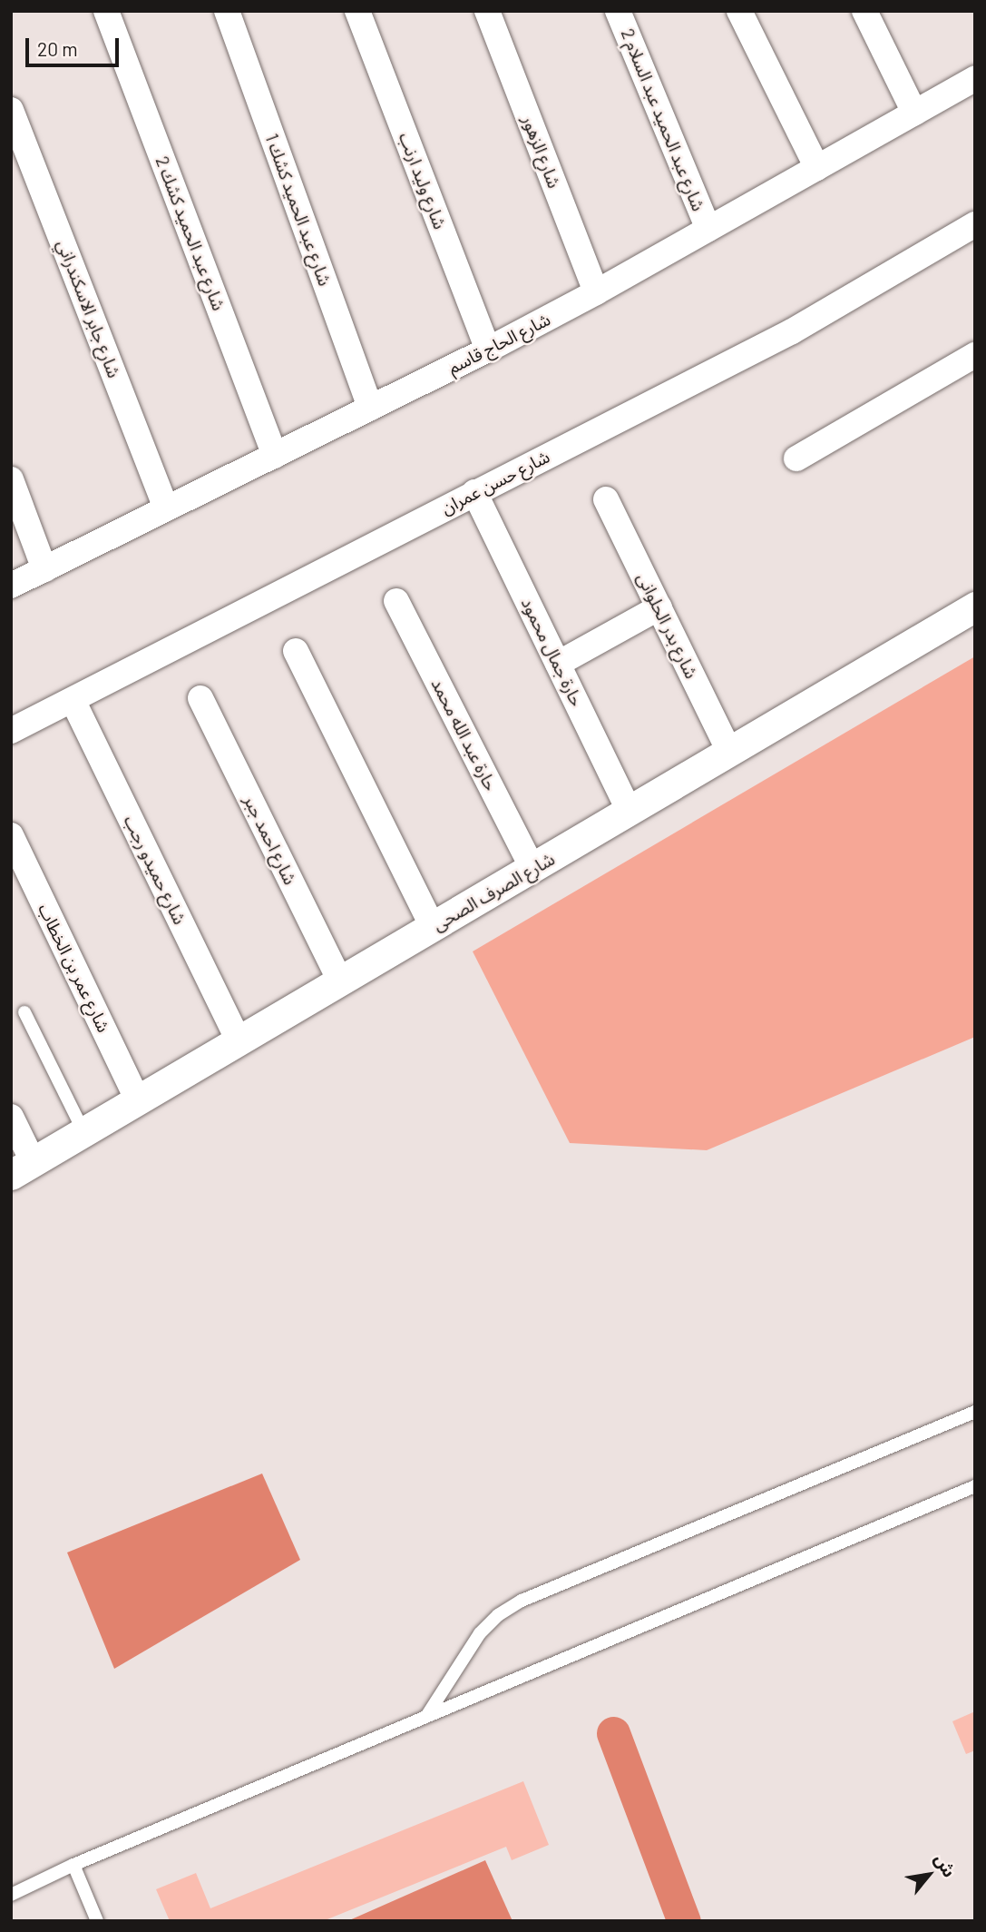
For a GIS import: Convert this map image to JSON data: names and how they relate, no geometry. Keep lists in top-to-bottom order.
{
  "streets": {
    "street": [
      "شارع عبد الحميد عبد السلام 2",
      "شارع الزهور",
      "شارع وليد ارنب",
      "شارع عبد الحميد كشك 1",
      "شارع عبد الحميد كشك 2",
      "شارع جابر الاسكندراني",
      "شارع الحاج قاسم",
      "شارع حسن عمران",
      "شارع بدر الحلوانى",
      "حارة جمال محمود",
      "حارة عبد الله محمد",
      "شارع احمد جبر",
      "شارع حميدو رجب",
      "شارع الصرف الصحى",
      "شارع عمر بن الخطاب"
    ]
  },
  "crossings": [
    ["شارع عبد الحميد عبد السلام 2", "شارع الحاج قاسم"],
    ["شارع الزهور", "شارع الحاج قاسم"],
    ["شارع وليد ارنب", "شارع الحاج قاسم"],
    ["شارع عبد الحميد كشك 1", "شارع الحاج قاسم"],
    ["شارع عبد الحميد كشك 2", "شارع الحاج قاسم"],
    ["شارع جابر الاسكندراني", "شارع الحاج قاسم"],
    ["شارع حسن عمران", "حارة جمال محمود"],
    ["شارع حسن عمران", "شارع حميدو رجب"],
    ["شارع بدر الحلوانى", "شارع الصرف الصحى"],
    ["حارة جمال محمود", "شارع الصرف الصحى"],
    ["حارة عبد الله محمد", "شارع الصرف الصحى"],
    ["شارع احمد جبر", "شارع الصرف الصحى"],
    ["شارع حميدو رجب", "شارع الصرف الصحى"],
    ["شارع الصرف الصحى", "شارع عمر بن الخطاب"]
  ],
  "scale_bar": "20 m",
  "north": "top right"
}
